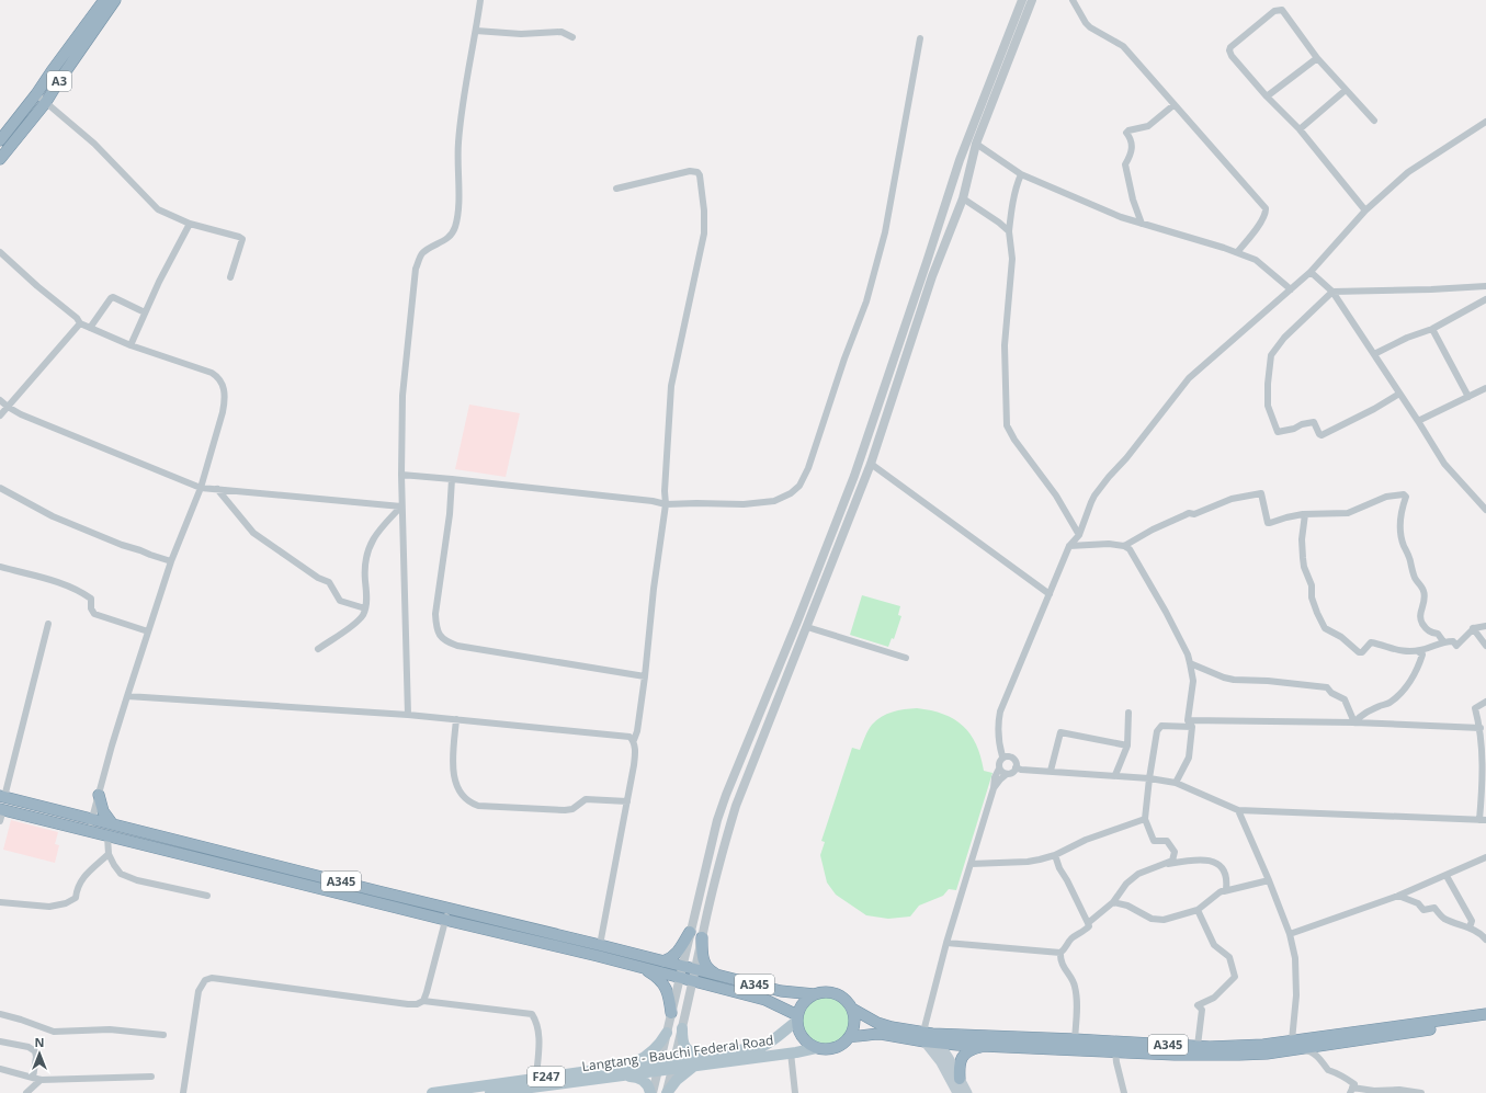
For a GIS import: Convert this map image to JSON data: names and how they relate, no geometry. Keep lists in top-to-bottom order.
{
  "streets": {
    "highway": ["A3", "A345"],
    "main road": ["Langtang - Bauchi Federal Road", "F247"]
  },
  "crossings": [
    ["A345", "Langtang - Bauchi Federal Road"]
  ],
  "north": "top"
}
